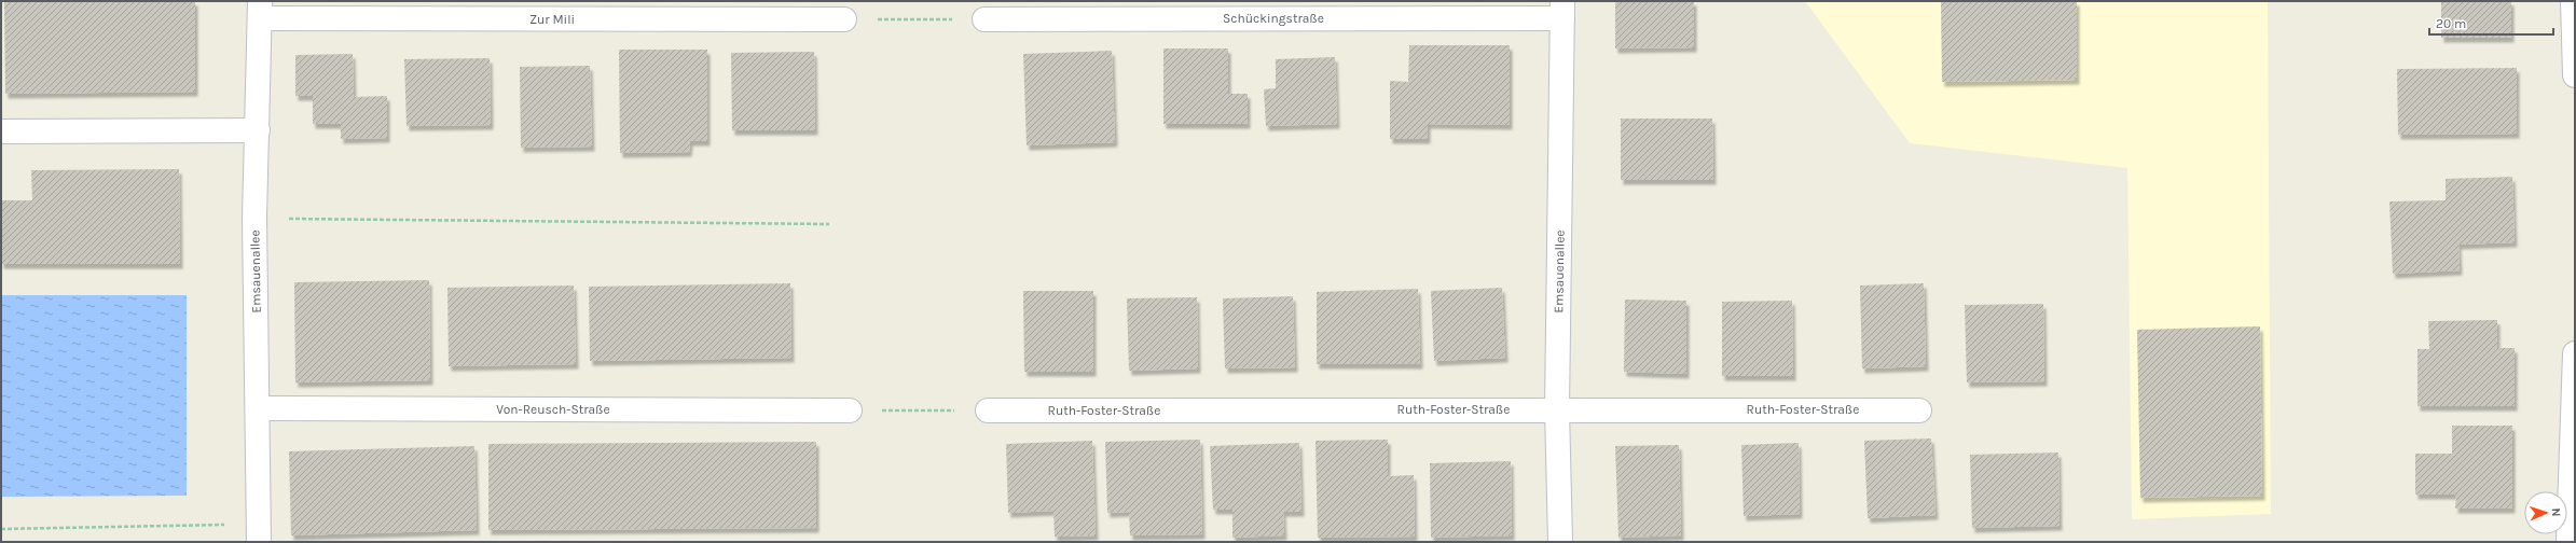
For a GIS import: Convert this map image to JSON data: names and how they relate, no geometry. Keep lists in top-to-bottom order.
{
  "streets": {
    "street": [
      "Schückingstraße",
      "Zur Mili",
      "Emsauenallee",
      "Von-Reusch-Straße",
      "Ruth-Foster-Straße"
    ]
  },
  "crossings": [
    ["Schückingstraße", "Emsauenallee"],
    ["Zur Mili", "Emsauenallee"],
    ["Emsauenallee", "Von-Reusch-Straße"],
    ["Emsauenallee", "Ruth-Foster-Straße"]
  ],
  "scale_bar": "20 m",
  "north": "right"
}
